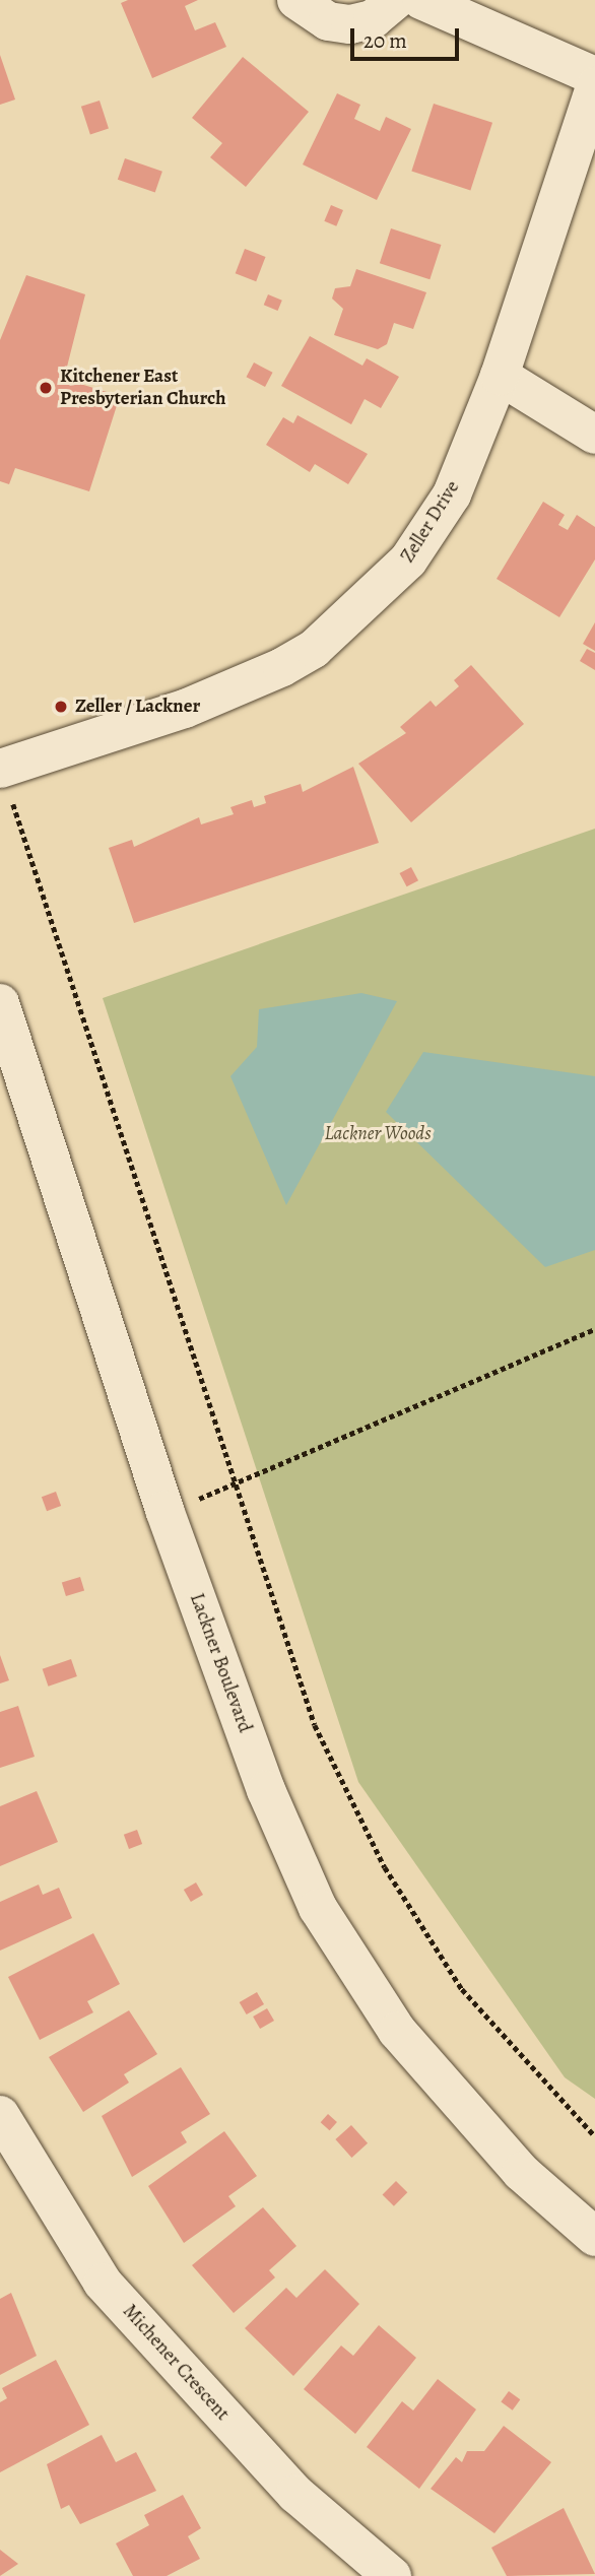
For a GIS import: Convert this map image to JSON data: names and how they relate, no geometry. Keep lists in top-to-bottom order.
{
  "streets": {
    "street": ["Zeller Drive", "Lackner Boulevard", "Michener Crescent"]
  },
  "parks": ["Lackner Woods"],
  "places": ["Kitchener East Presbyterian Church", "Zeller / Lackner"],
  "scale_bar": "20 m"
}
